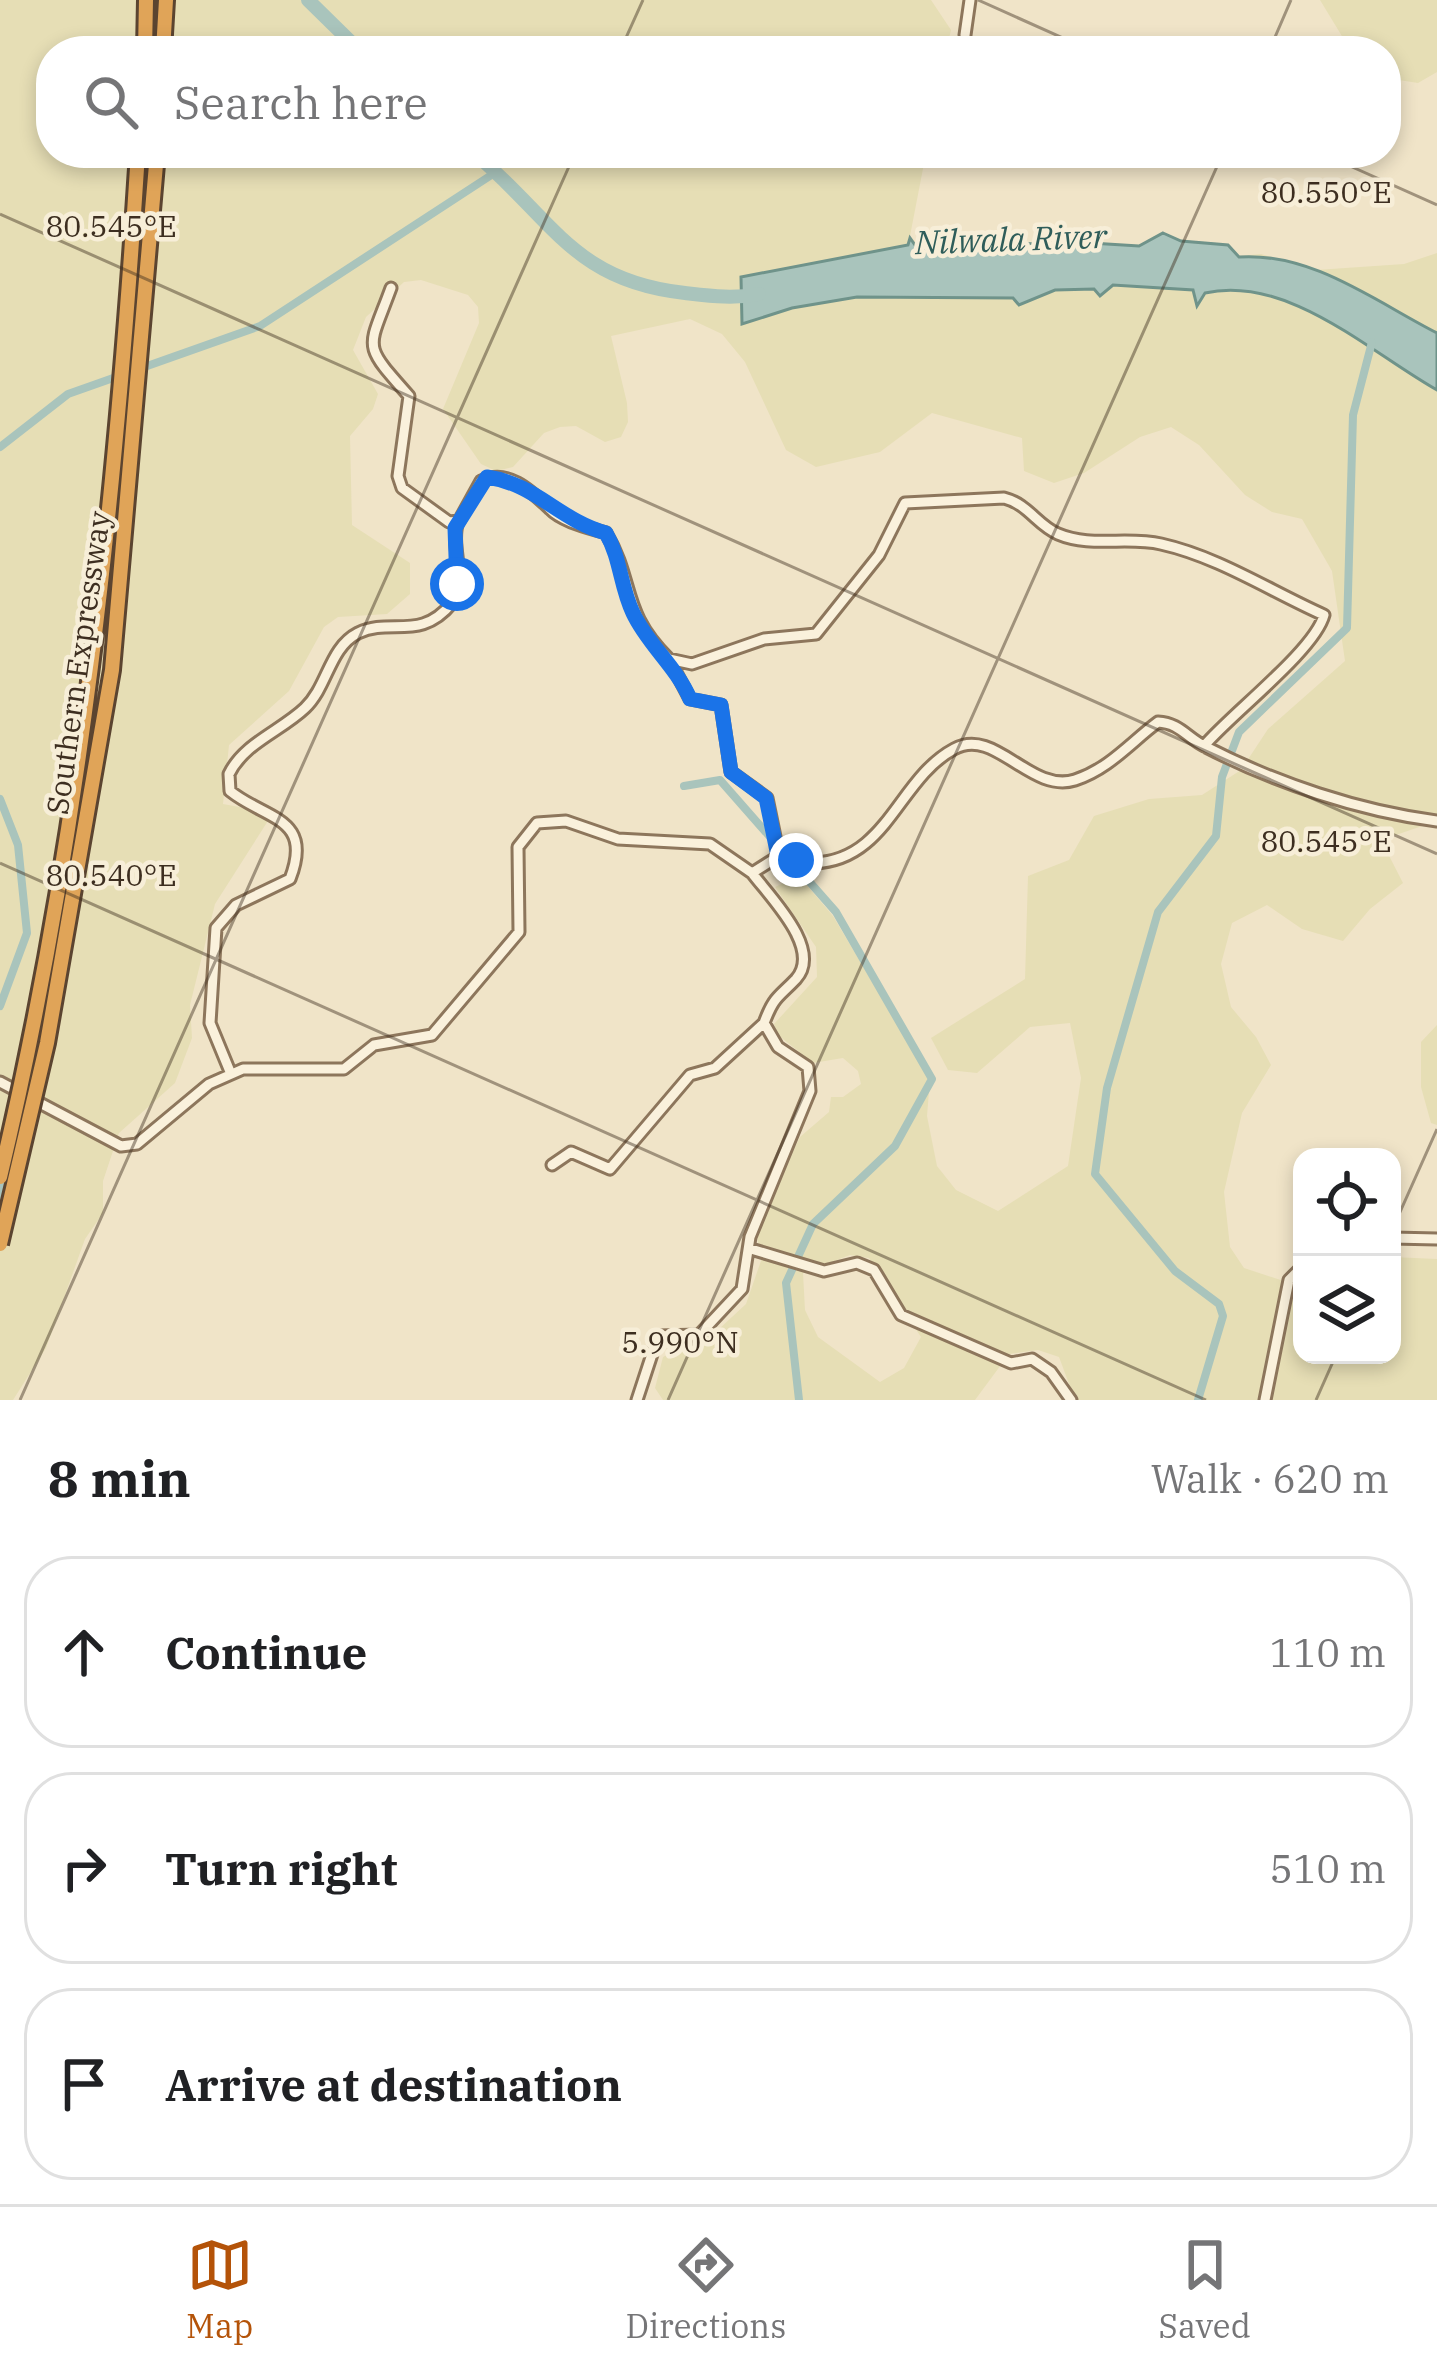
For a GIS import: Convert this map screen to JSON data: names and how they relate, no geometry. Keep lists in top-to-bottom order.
{
  "streets": {
    "highway": ["Southern Expressway"]
  },
  "water": ["Nilwala River"],
  "page": {
    "search": "Search here",
    "heading": ["8 min", "Walk · 620 m"],
    "list": [
      ["Continue", "110 m"],
      ["Turn right", "510 m"],
      "Arrive at destination"
    ],
    "nav": ["Map", "Directions", "Saved"]
  },
  "coordinates": [
    "80.550°E",
    "80.545°E",
    "80.540°E",
    "5.990°N"
  ]
}
